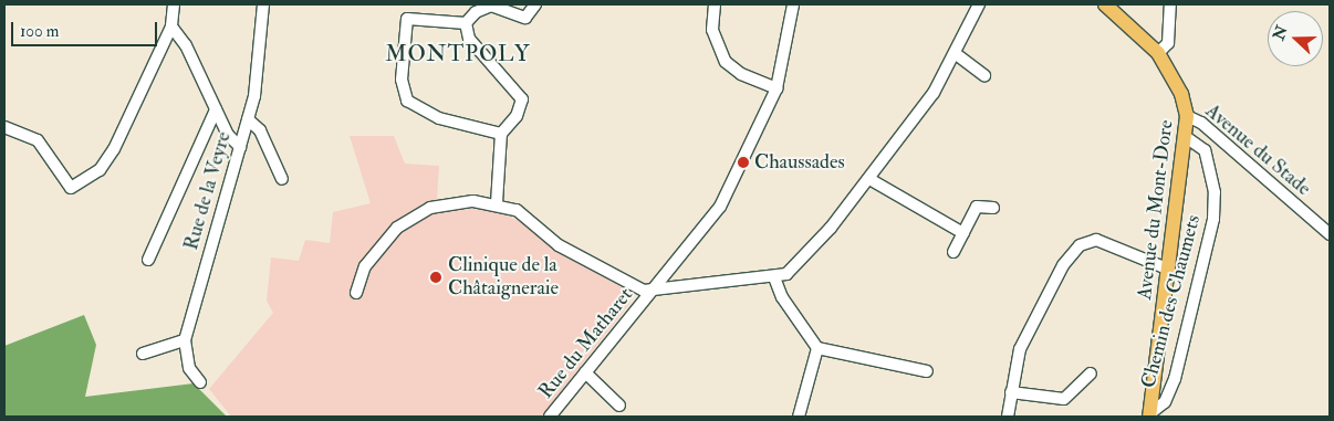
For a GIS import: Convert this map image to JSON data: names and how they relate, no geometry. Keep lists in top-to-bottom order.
{
  "streets": {
    "main road": ["Avenue du Mont-Dore"],
    "street": [
      "Avenue du Stade",
      "Rue de la Veyre",
      "Chemin des Chaumets",
      "Rue du Matharet"
    ]
  },
  "crossings": [
    ["Avenue du Stade", "Avenue du Mont-Dore"],
    ["Avenue du Mont-Dore", "Chemin des Chaumets"]
  ],
  "districts": ["MONTPOLY"],
  "places": ["Chaussades", "Clinique de la Châtaigneraie"],
  "scale_bar": "100 m",
  "north": "left"
}
